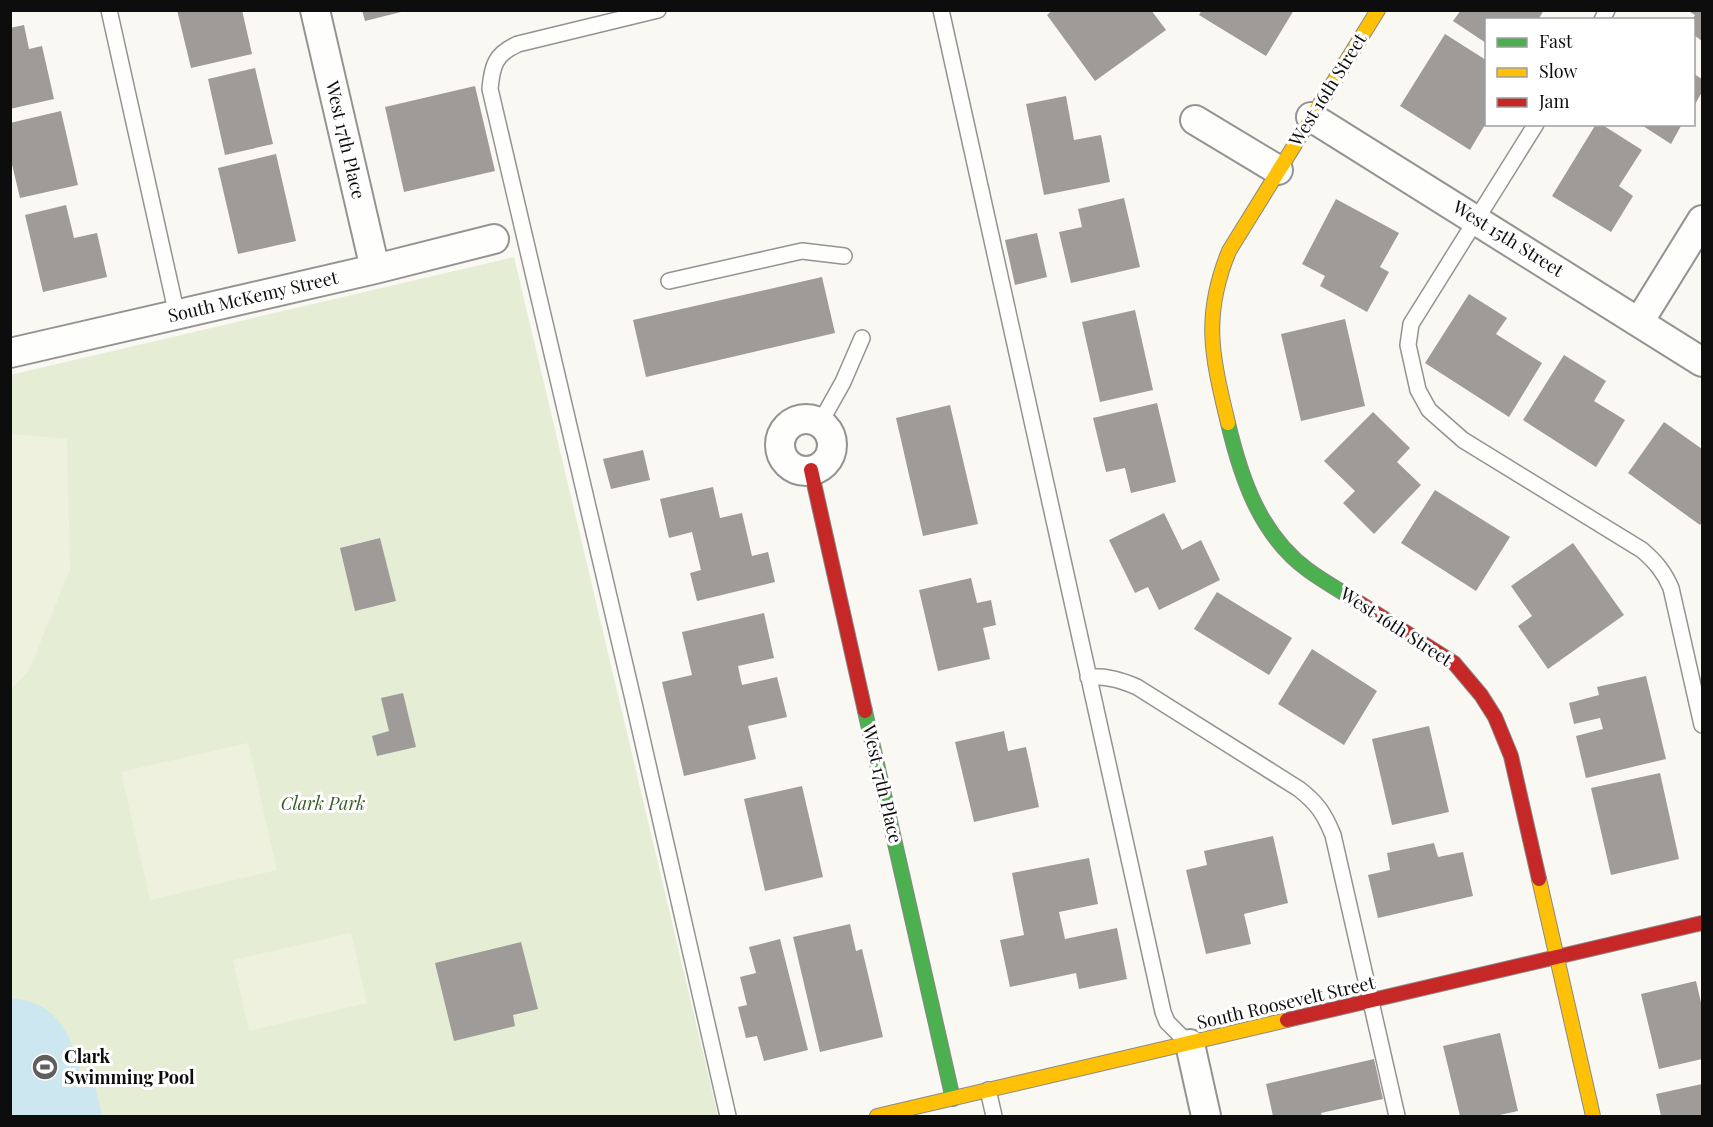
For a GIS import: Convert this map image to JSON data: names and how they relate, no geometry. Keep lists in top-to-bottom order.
{
  "streets": {
    "street": [
      "West 16th Street",
      "West 17th Place",
      "West 15th Street",
      "South McKemy Street",
      "South Roosevelt Street"
    ]
  },
  "crossings": [
    ["West 16th Street", "West 15th Street"],
    ["West 16th Street", "South Roosevelt Street"],
    ["West 17th Place", "South McKemy Street"],
    ["West 17th Place", "South Roosevelt Street"]
  ],
  "parks": ["Clark Park"],
  "places": {
    "sports": ["Clark Swimming Pool"]
  },
  "legend": ["Fast", "Slow", "Jam"]
}
